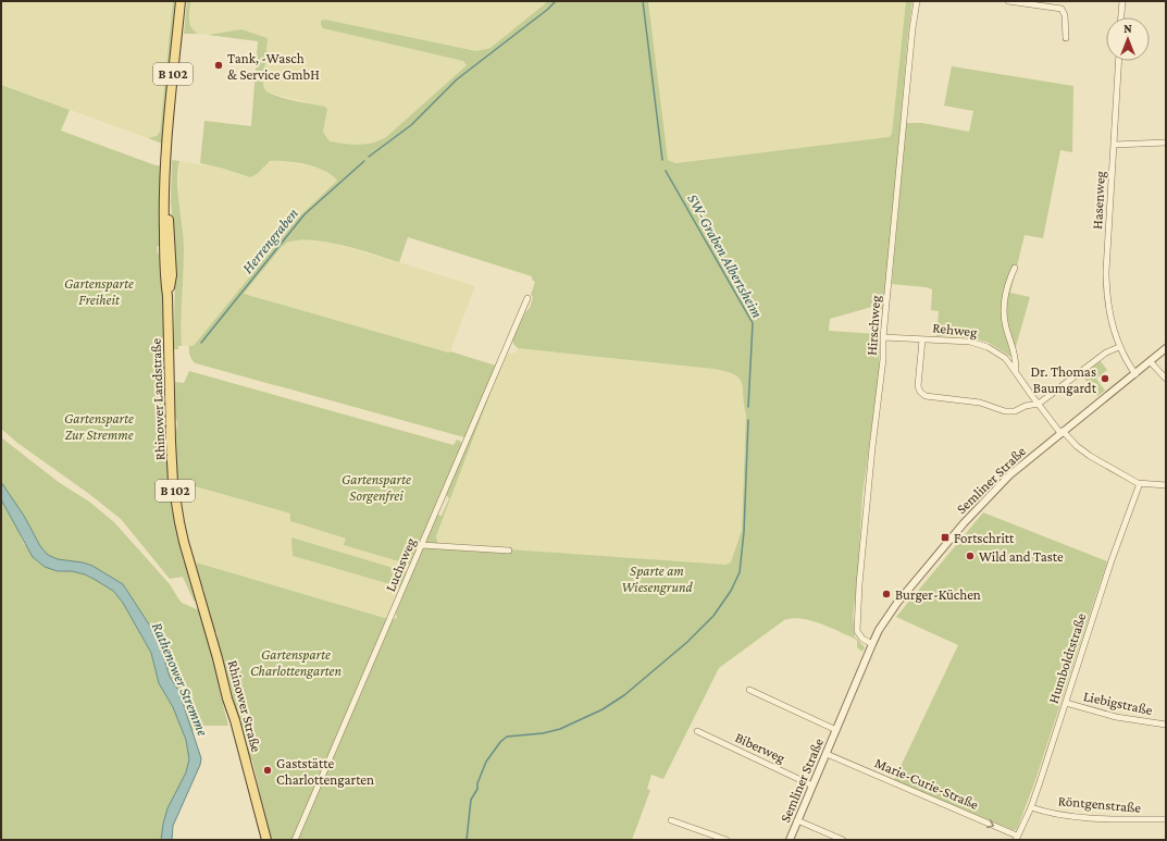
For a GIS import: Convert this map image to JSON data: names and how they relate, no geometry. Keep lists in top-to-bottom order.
{
  "streets": {
    "main road": ["B 102", "Rhinower Landstraße", "Rhinower Straße"],
    "street": [
      "Hasenweg",
      "Hirschweg",
      "Rehweg",
      "Semliner Straße",
      "Luchsweg",
      "Humboldtstraße",
      "Liebigstraße",
      "Biberweg",
      "Marie-Curie-Straße",
      "Röntgenstraße"
    ]
  },
  "crossings": [
    ["Hasenweg", "Semliner Straße"],
    ["Hirschweg", "Rehweg"],
    ["Hirschweg", "Semliner Straße"],
    ["Rehweg", "Semliner Straße"],
    ["Rehweg", "Humboldtstraße"],
    ["Rhinower Landstraße", "Rhinower Straße"],
    ["Semliner Straße", "Biberweg"],
    ["Semliner Straße", "Marie-Curie-Straße"],
    ["Humboldtstraße", "Liebigstraße"],
    ["Humboldtstraße", "Marie-Curie-Straße"],
    ["Humboldtstraße", "Röntgenstraße"]
  ],
  "one_way": ["Marie-Curie-Straße"],
  "water": ["Herrengraben", "SW-Graben Albertsheim", "Rathenower Stremme"],
  "parks": [
    "Gartensparte Freiheit",
    "Gartensparte Zur Stremme",
    "Gartensparte Sorgenfrei",
    "Sparte am Wiesengrund",
    "Gartensparte Charlottengarten"
  ],
  "places": {
    "other": [
      "Tank, -Wasch & Service GmbH",
      "Dr. Thomas Baumgardt",
      "Wild and Taste",
      "Burger-Küchen",
      "Gaststätte Charlottengarten"
    ],
    "transit": ["Fortschritt"]
  },
  "north": "top"
}
